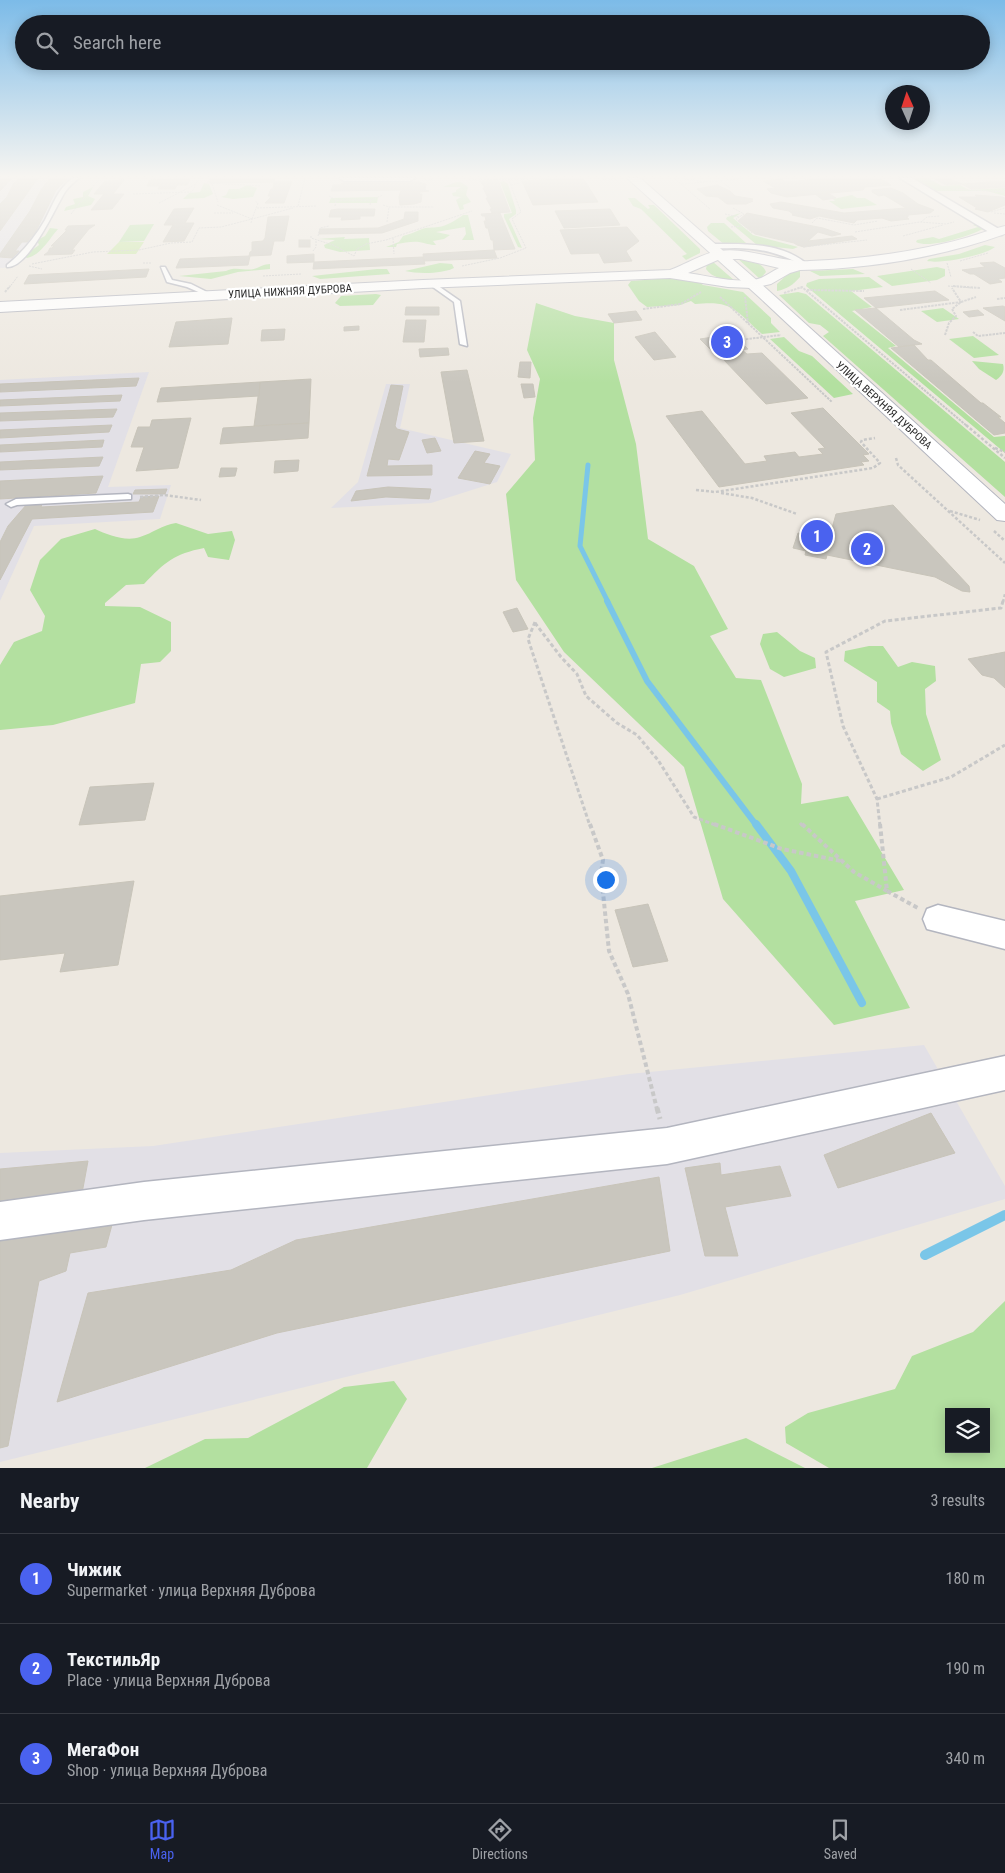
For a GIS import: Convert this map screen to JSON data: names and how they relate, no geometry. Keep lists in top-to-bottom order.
{
  "streets": {
    "street": ["УЛИЦА НИЖНЯЯ ДУБРОВА", "УЛИЦА ВЕРХНЯЯ ДУБРОВА"]
  },
  "crossings": [
    ["УЛИЦА НИЖНЯЯ ДУБРОВА", "УЛИЦА ВЕРХНЯЯ ДУБРОВА"]
  ],
  "north": "top",
  "page": {
    "search": "Search here",
    "pins": ["3", "1", "2"],
    "heading": ["Nearby", "3 results"],
    "list": [
      {
        "mark": "1",
        "name": "Чижик",
        "note": "Supermarket · улица Верхняя Дуброва",
        "value": "180 m"
      },
      {
        "mark": "2",
        "name": "ТекстильЯр",
        "note": "Place · улица Верхняя Дуброва",
        "value": "190 m"
      },
      {
        "mark": "3",
        "name": "МегаФон",
        "note": "Shop · улица Верхняя Дуброва",
        "value": "340 m"
      }
    ],
    "nav": ["Map", "Directions", "Saved"]
  }
}
